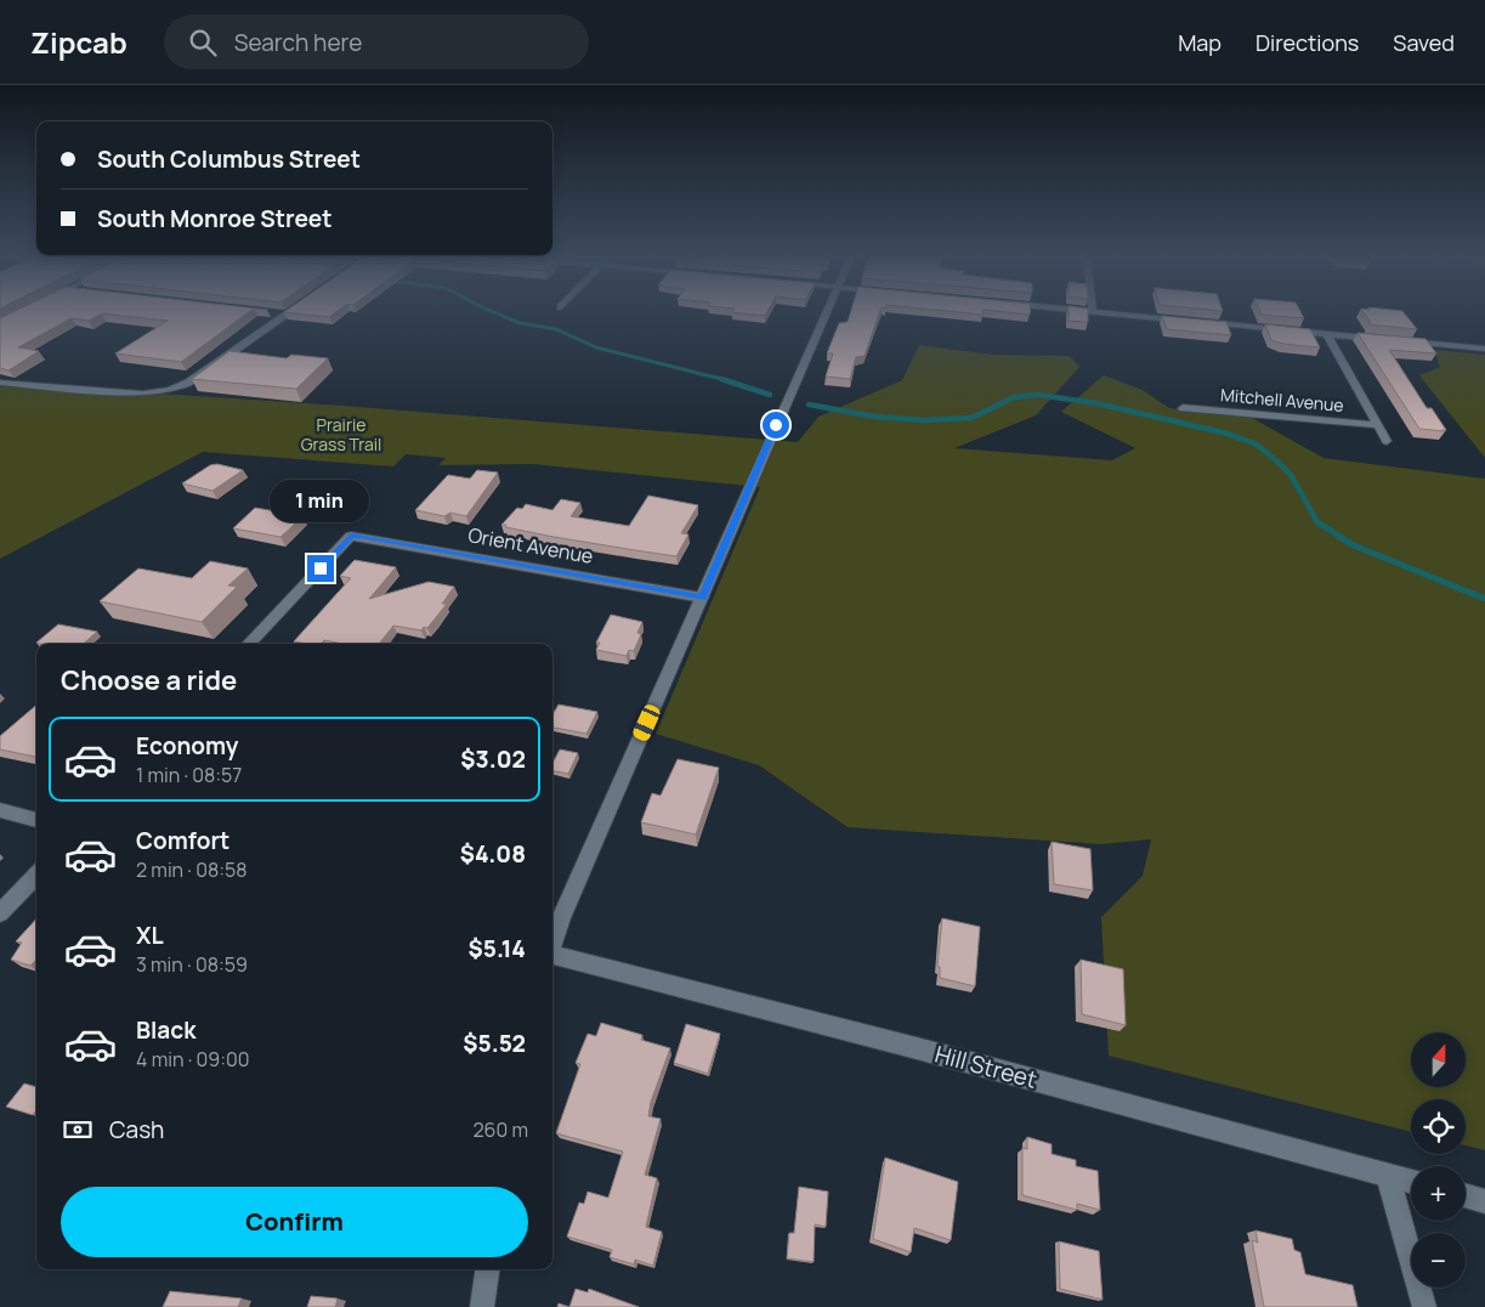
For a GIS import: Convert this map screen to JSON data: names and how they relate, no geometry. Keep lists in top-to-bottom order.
{
  "streets": {
    "street": ["Mitchell Avenue", "Orient Avenue", "Hill Street"]
  },
  "parks": ["Prairie Grass Trail"],
  "north": "top",
  "page": {
    "header": "Zipcab",
    "search": "Search here",
    "nav": ["Map", "Directions", "Saved"],
    "banner": ["South Columbus Street", "South Monroe Street"],
    "bubble": "1 min",
    "heading": "Choose a ride",
    "list": [
      {
        "name": "Economy",
        "note": "1 min · 08:57",
        "value": "$3.02"
      },
      {
        "name": "Comfort",
        "note": "2 min · 08:58",
        "value": "$4.08"
      },
      {
        "name": "XL",
        "note": "3 min · 08:59",
        "value": "$5.14"
      },
      {
        "name": "Black",
        "note": "4 min · 09:00",
        "value": "$5.52"
      }
    ],
    "map_buttons": ["+", "−"],
    "pay": ["Cash", "260 m"],
    "buttons": "Confirm"
  }
}
